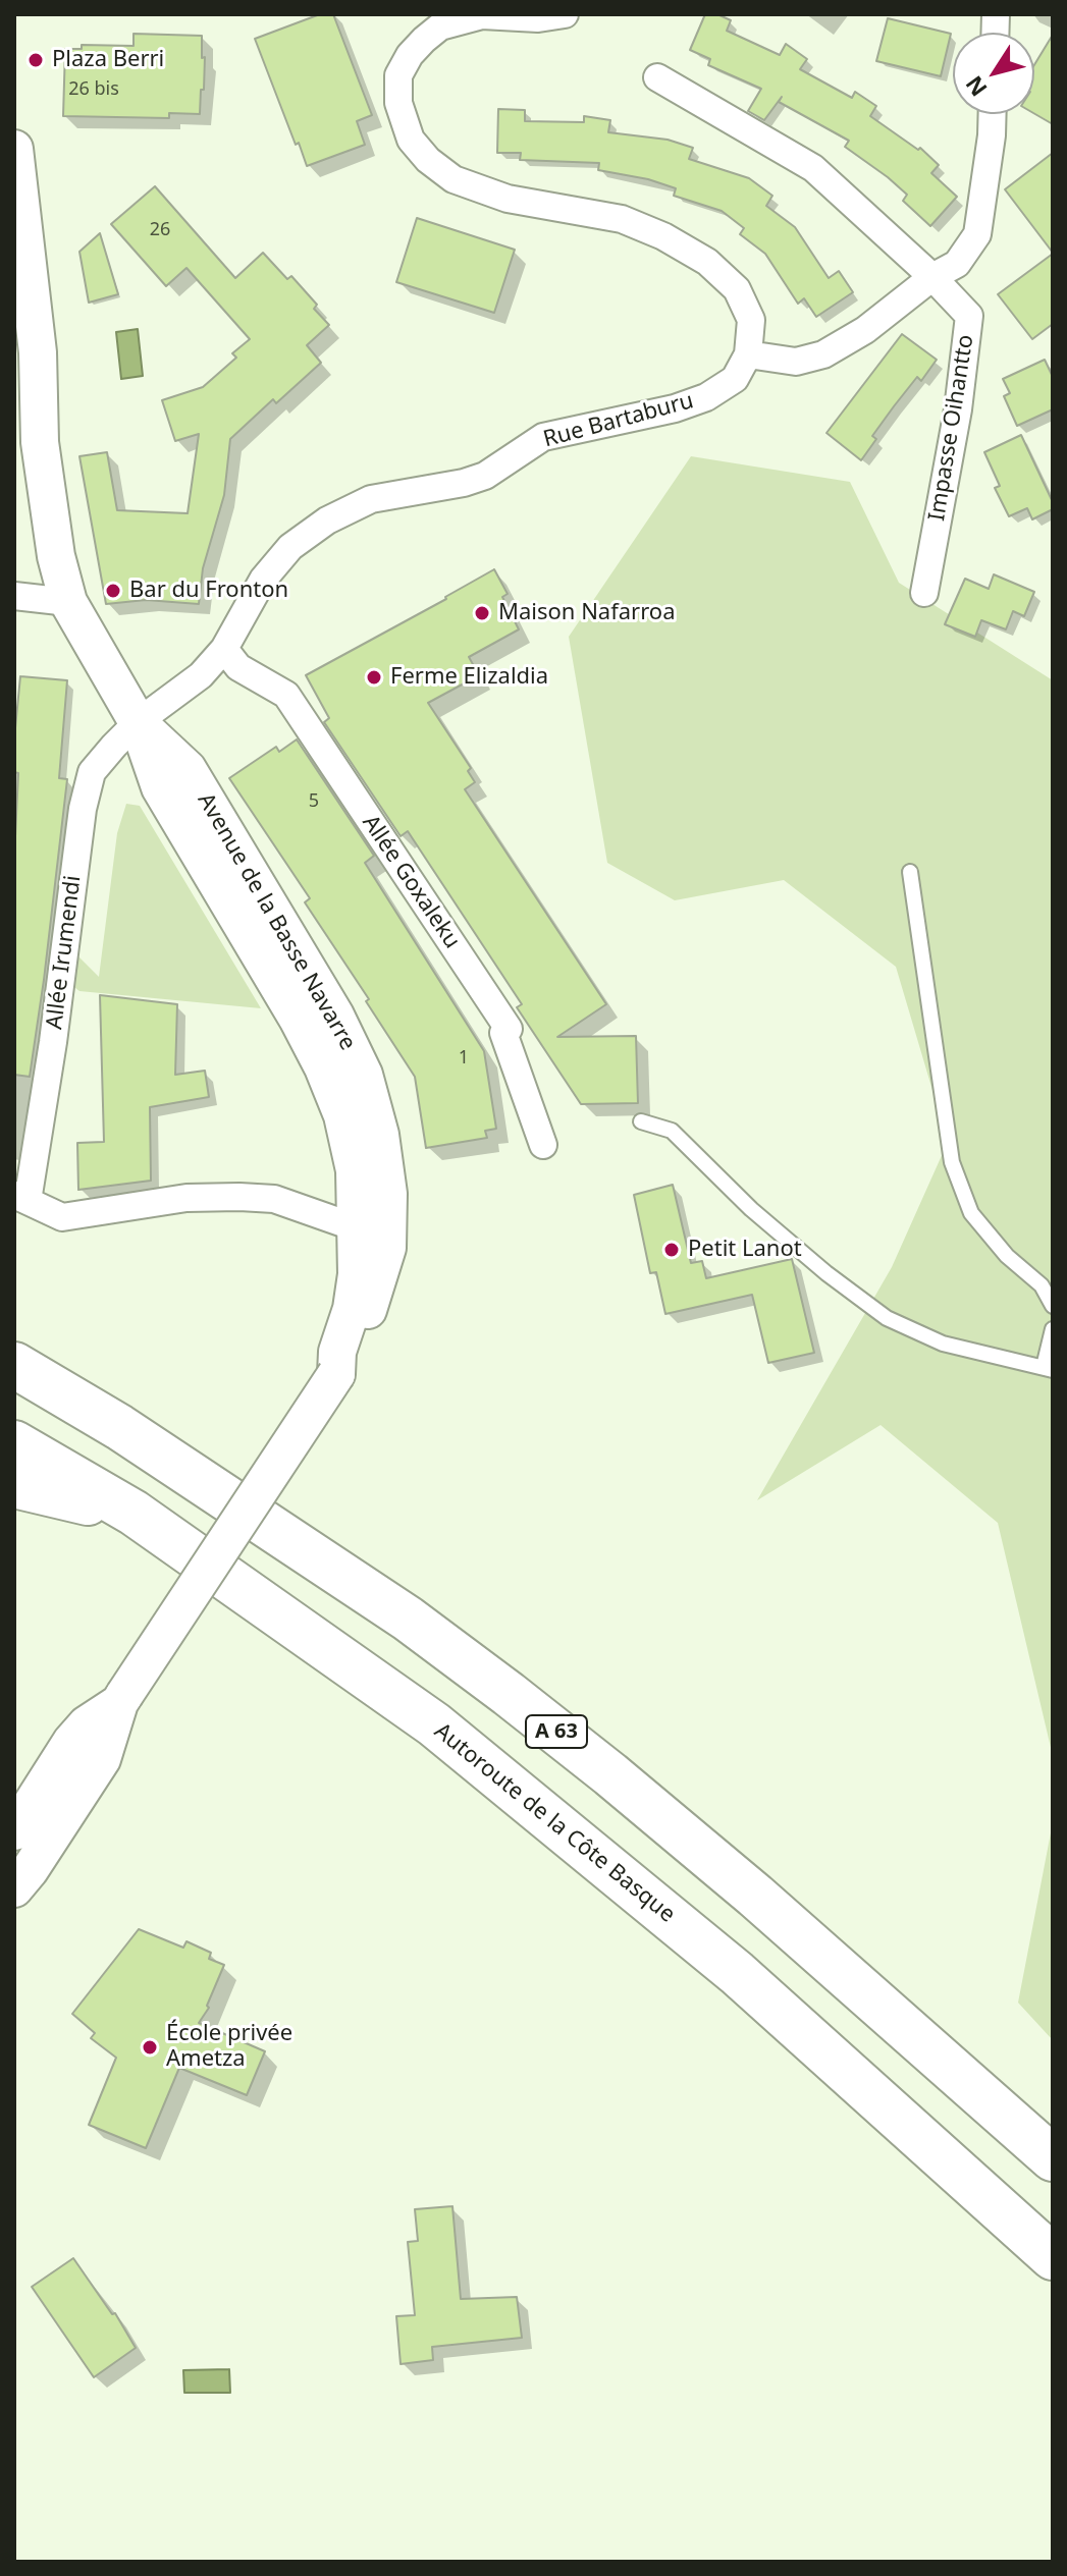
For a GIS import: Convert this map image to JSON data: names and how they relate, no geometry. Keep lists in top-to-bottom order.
{
  "streets": {
    "highway": ["A 63", "Autoroute de la Côte Basque"],
    "street": [
      "Rue Bartaburu",
      "Impasse Oihantto",
      "Allée Goxaleku",
      "Avenue de la Basse Navarre",
      "Allée Irumendi"
    ]
  },
  "crossings": [
    ["Rue Bartaburu", "Allée Goxaleku"],
    ["Rue Bartaburu", "Avenue de la Basse Navarre"],
    ["Rue Bartaburu", "Allée Irumendi"],
    ["Avenue de la Basse Navarre", "Allée Irumendi"]
  ],
  "places": [
    "Plaza Berri",
    "Bar du Fronton",
    "Maison Nafarroa",
    "Ferme Elizaldia",
    "Petit Lanot",
    "École privée Ametza"
  ],
  "house_numbers": [
    "26 bis",
    "26",
    "5",
    "1"
  ],
  "north": "bottom left"
}
